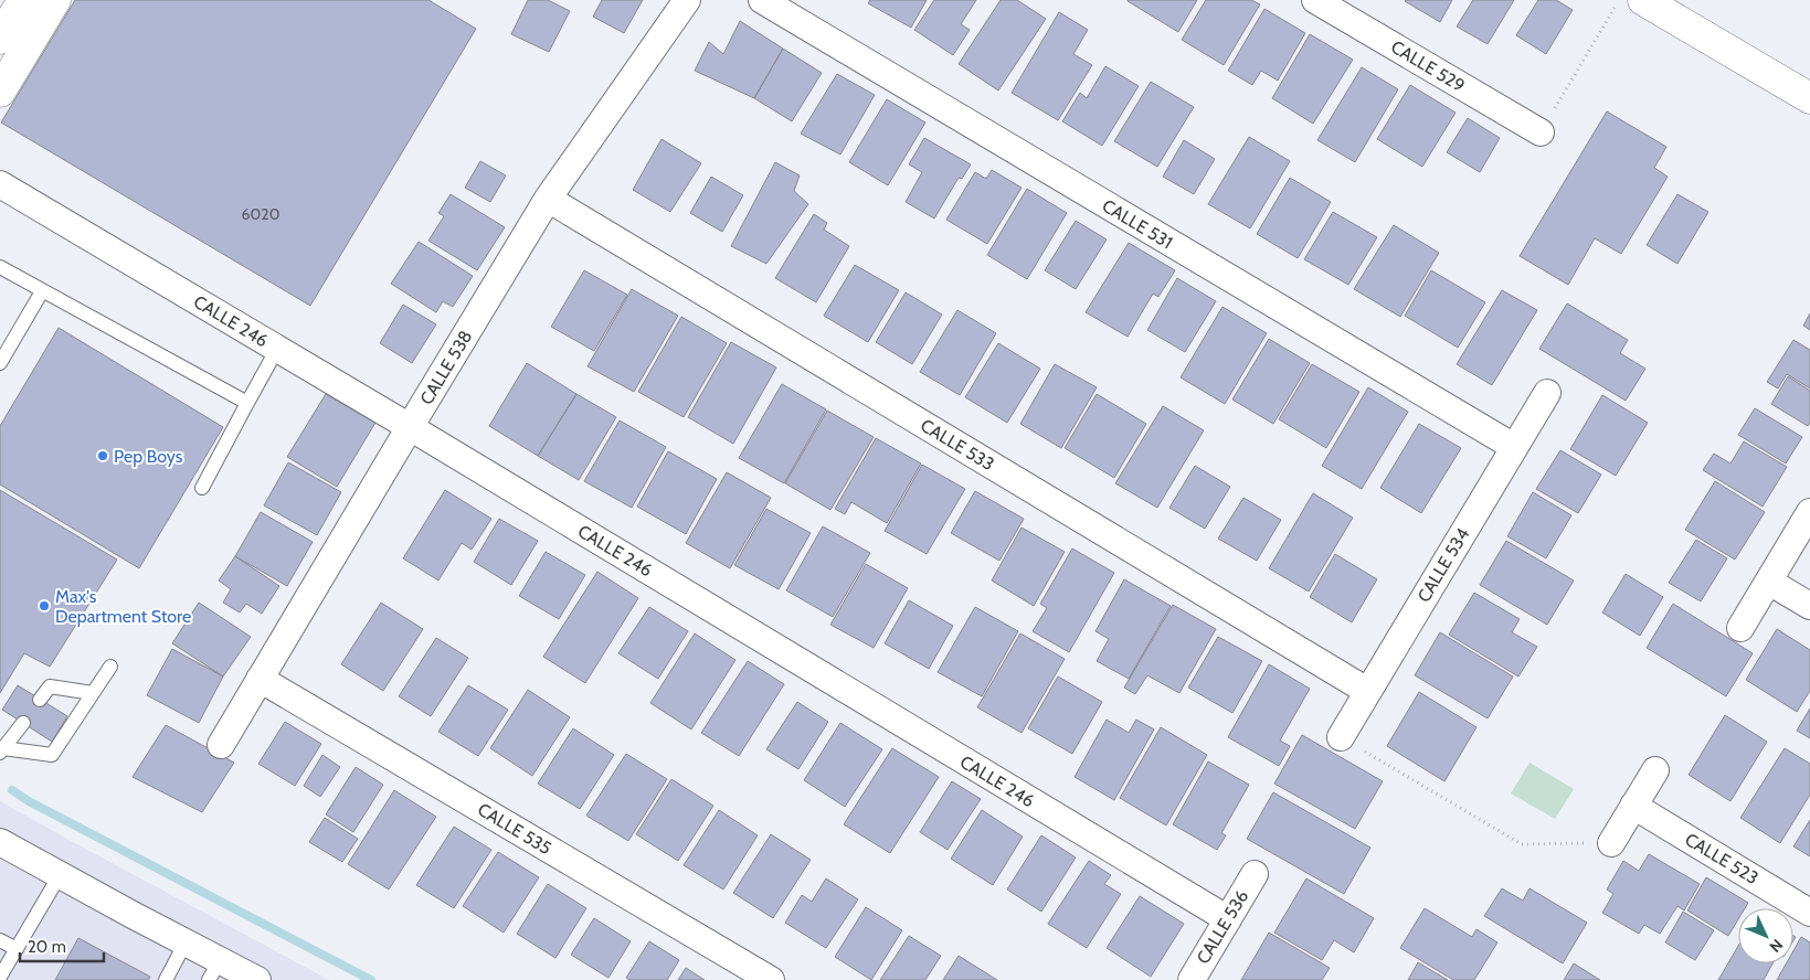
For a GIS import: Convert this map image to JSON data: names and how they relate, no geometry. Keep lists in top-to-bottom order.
{
  "streets": {
    "street": [
      "CALLE 529",
      "CALLE 531",
      "CALLE 246",
      "CALLE 538",
      "CALLE 533",
      "CALLE 534",
      "CALLE 535",
      "CALLE 523",
      "CALLE 536"
    ]
  },
  "crossings": [
    ["CALLE 531", "CALLE 534"],
    ["CALLE 246", "CALLE 538"],
    ["CALLE 246", "CALLE 536"],
    ["CALLE 538", "CALLE 533"],
    ["CALLE 538", "CALLE 535"],
    ["CALLE 533", "CALLE 534"]
  ],
  "places": ["Pep Boys", "Max's Department Store"],
  "house_numbers": ["6020"],
  "scale_bar": "20 m",
  "north": "bottom right"
}
